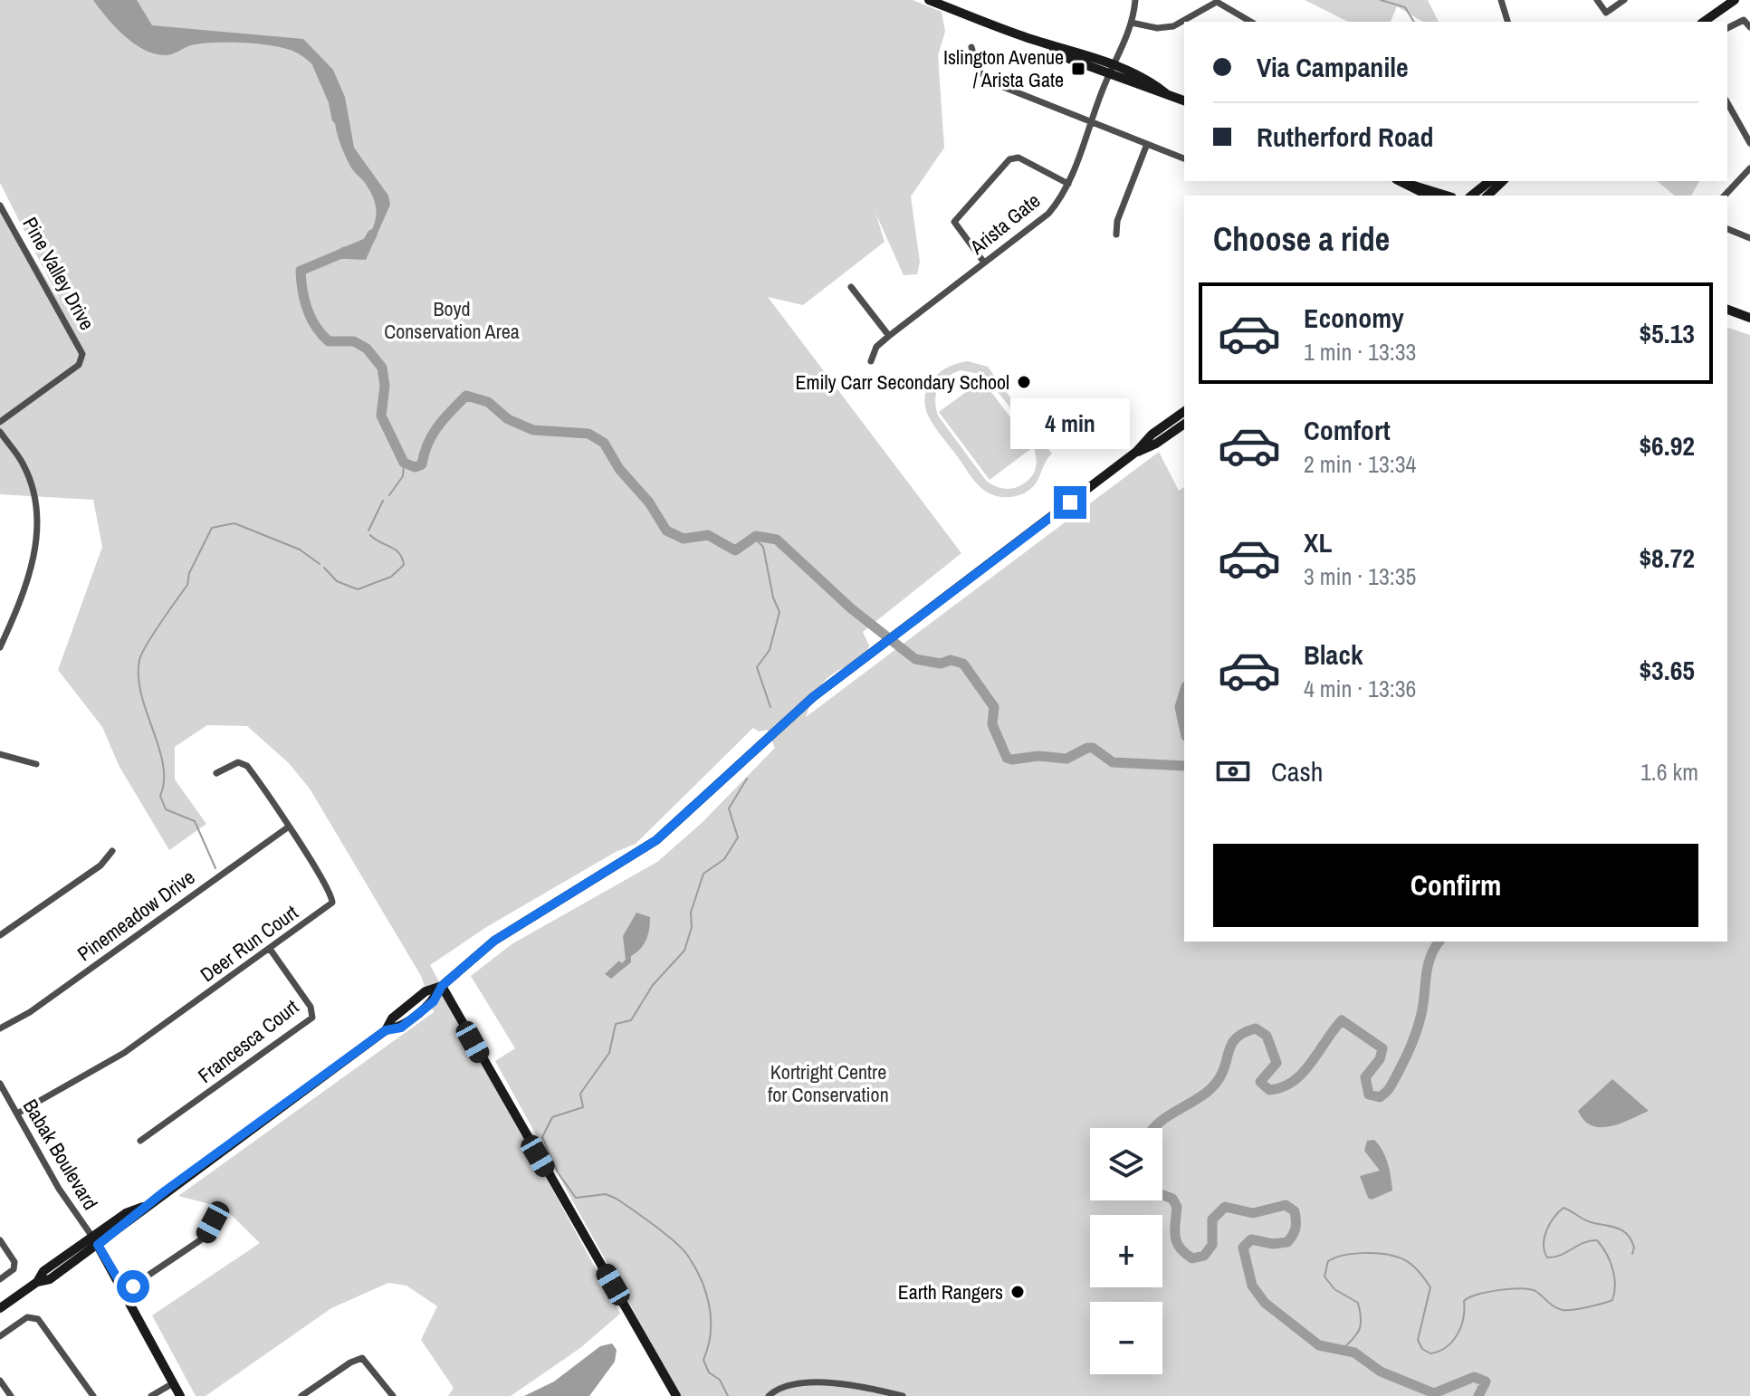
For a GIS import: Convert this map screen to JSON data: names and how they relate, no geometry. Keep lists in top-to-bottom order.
{
  "streets": {
    "street": [
      "Arista Gate",
      "Pine Valley Drive",
      "Pinemeadow Drive",
      "Deer Run Court",
      "Francesca Court",
      "Babak Boulevard"
    ]
  },
  "crossings": [
    ["Pinemeadow Drive", "Deer Run Court"],
    ["Deer Run Court", "Francesca Court"],
    ["Deer Run Court", "Babak Boulevard"]
  ],
  "parks": ["Boyd Conservation Area", "Kortright Centre for Conservation"],
  "places": {
    "transit": ["Islington Avenue / Arista Gate"],
    "other": ["Emily Carr Secondary School", "Earth Rangers"]
  },
  "page": {
    "banner": ["Via Campanile", "Rutherford Road"],
    "heading": "Choose a ride",
    "list": [
      {
        "name": "Economy",
        "note": "1 min · 13:33",
        "value": "$5.13"
      },
      {
        "name": "Comfort",
        "note": "2 min · 13:34",
        "value": "$6.92"
      },
      {
        "name": "XL",
        "note": "3 min · 13:35",
        "value": "$8.72"
      },
      {
        "name": "Black",
        "note": "4 min · 13:36",
        "value": "$3.65"
      }
    ],
    "bubble": "4 min",
    "pay": ["Cash", "1.6 km"],
    "buttons": "Confirm",
    "map_buttons": ["+", "−"]
  }
}
